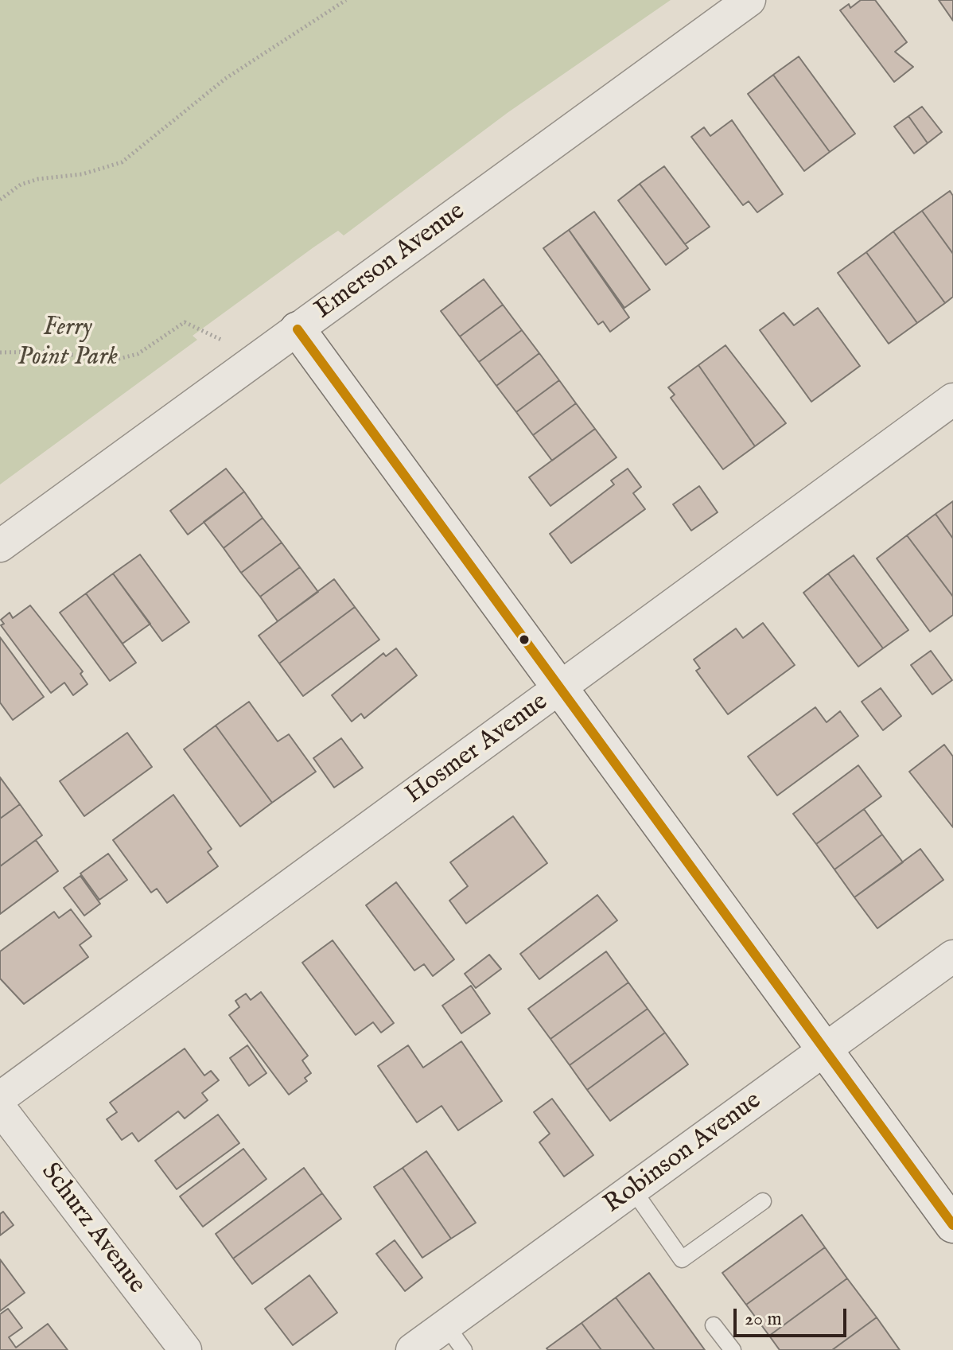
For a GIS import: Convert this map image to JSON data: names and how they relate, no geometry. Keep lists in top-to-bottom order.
{
  "streets": {
    "street": [
      "Emerson Avenue",
      "Hosmer Avenue",
      "Robinson Avenue",
      "Schurz Avenue"
    ]
  },
  "parks": ["Ferry Point Park"],
  "scale_bar": "20 m"
}
